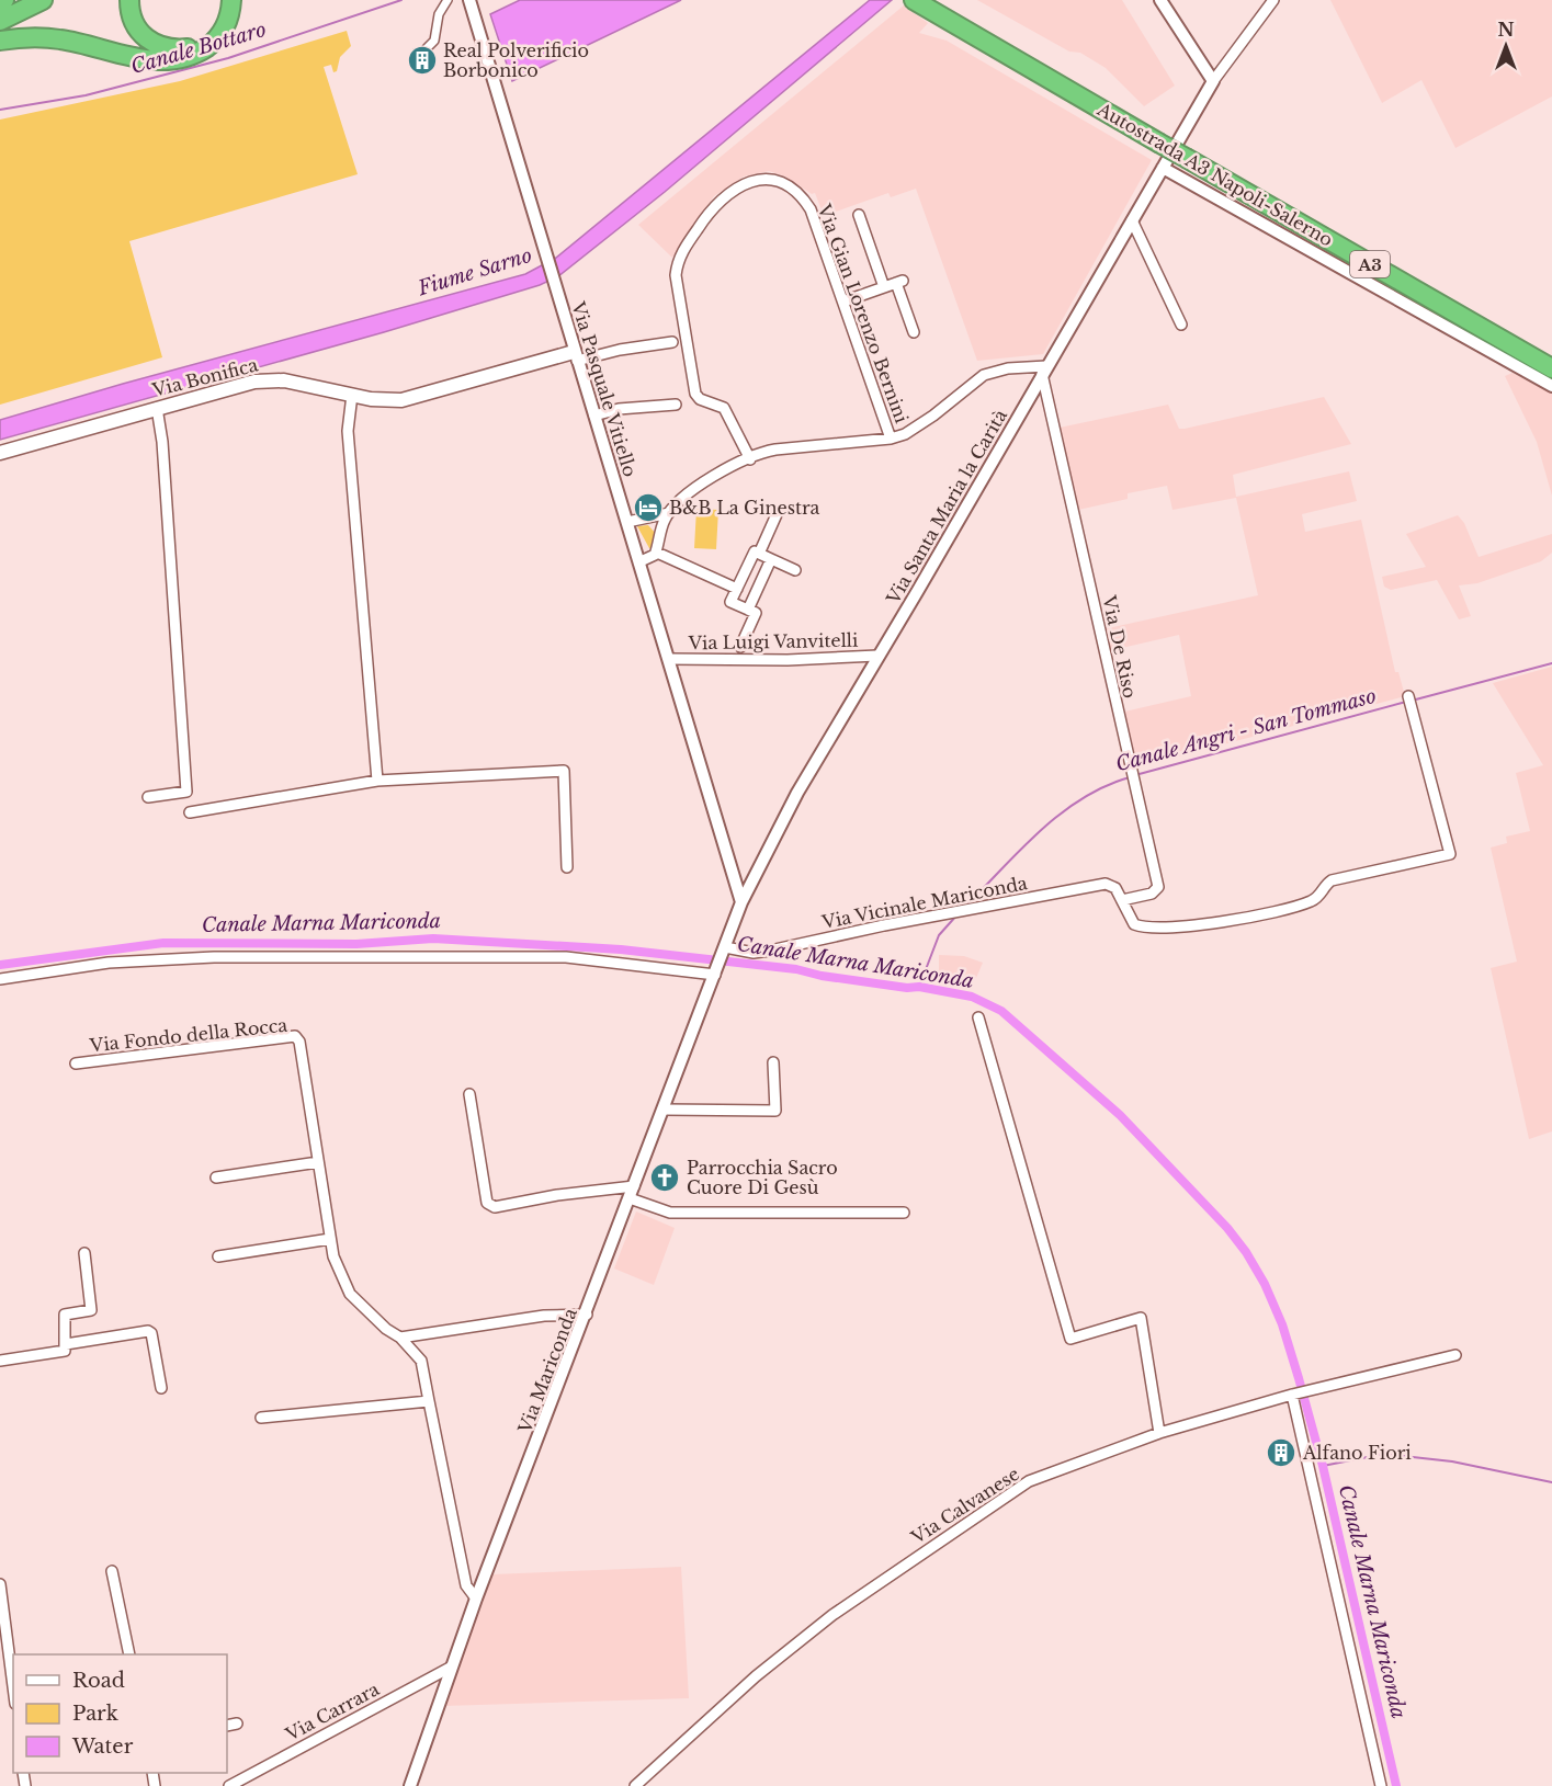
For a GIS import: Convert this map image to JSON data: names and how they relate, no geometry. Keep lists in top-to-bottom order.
{
  "streets": {
    "highway": ["Autostrada A3 Napoli-Salerno", "A3"],
    "main road": ["Via Bonifica"],
    "street": [
      "Via Gian Lorenzo Bernini",
      "Via Pasquale Vitiello",
      "Via Santa Maria la Carità",
      "Via Luigi Vanvitelli",
      "Via De Riso",
      "Via Vicinale Mariconda",
      "Via Fondo della Rocca",
      "Via Mariconda",
      "Via Calvanese",
      "Via Carrara"
    ]
  },
  "crossings": [
    ["Via Gian Lorenzo Bernini", "Via Santa Maria la Carità"],
    ["Via Gian Lorenzo Bernini", "Via De Riso"],
    ["Via Bonifica", "Via Pasquale Vitiello"],
    ["Via Pasquale Vitiello", "Via Santa Maria la Carità"],
    ["Via Pasquale Vitiello", "Via Luigi Vanvitelli"],
    ["Via Santa Maria la Carità", "Via Luigi Vanvitelli"],
    ["Via Santa Maria la Carità", "Via De Riso"],
    ["Via Santa Maria la Carità", "Via Vicinale Mariconda"],
    ["Via Santa Maria la Carità", "Via Mariconda"],
    ["Via De Riso", "Via Vicinale Mariconda"],
    ["Via Fondo della Rocca", "Via Mariconda"],
    ["Via Mariconda", "Via Carrara"]
  ],
  "water": [
    "Canale Bottaro",
    "Fiume Sarno",
    "Canale Angri - San Tommaso",
    "Canale Marna Mariconda"
  ],
  "places": {
    "building": ["Real Polverificio Borbonico", "Alfano Fiori"],
    "hotel": ["B&B La Ginestra"],
    "church": ["Parrocchia Sacro Cuore Di Gesù"]
  },
  "legend": ["Road", "Park", "Water"],
  "north": "top"
}
